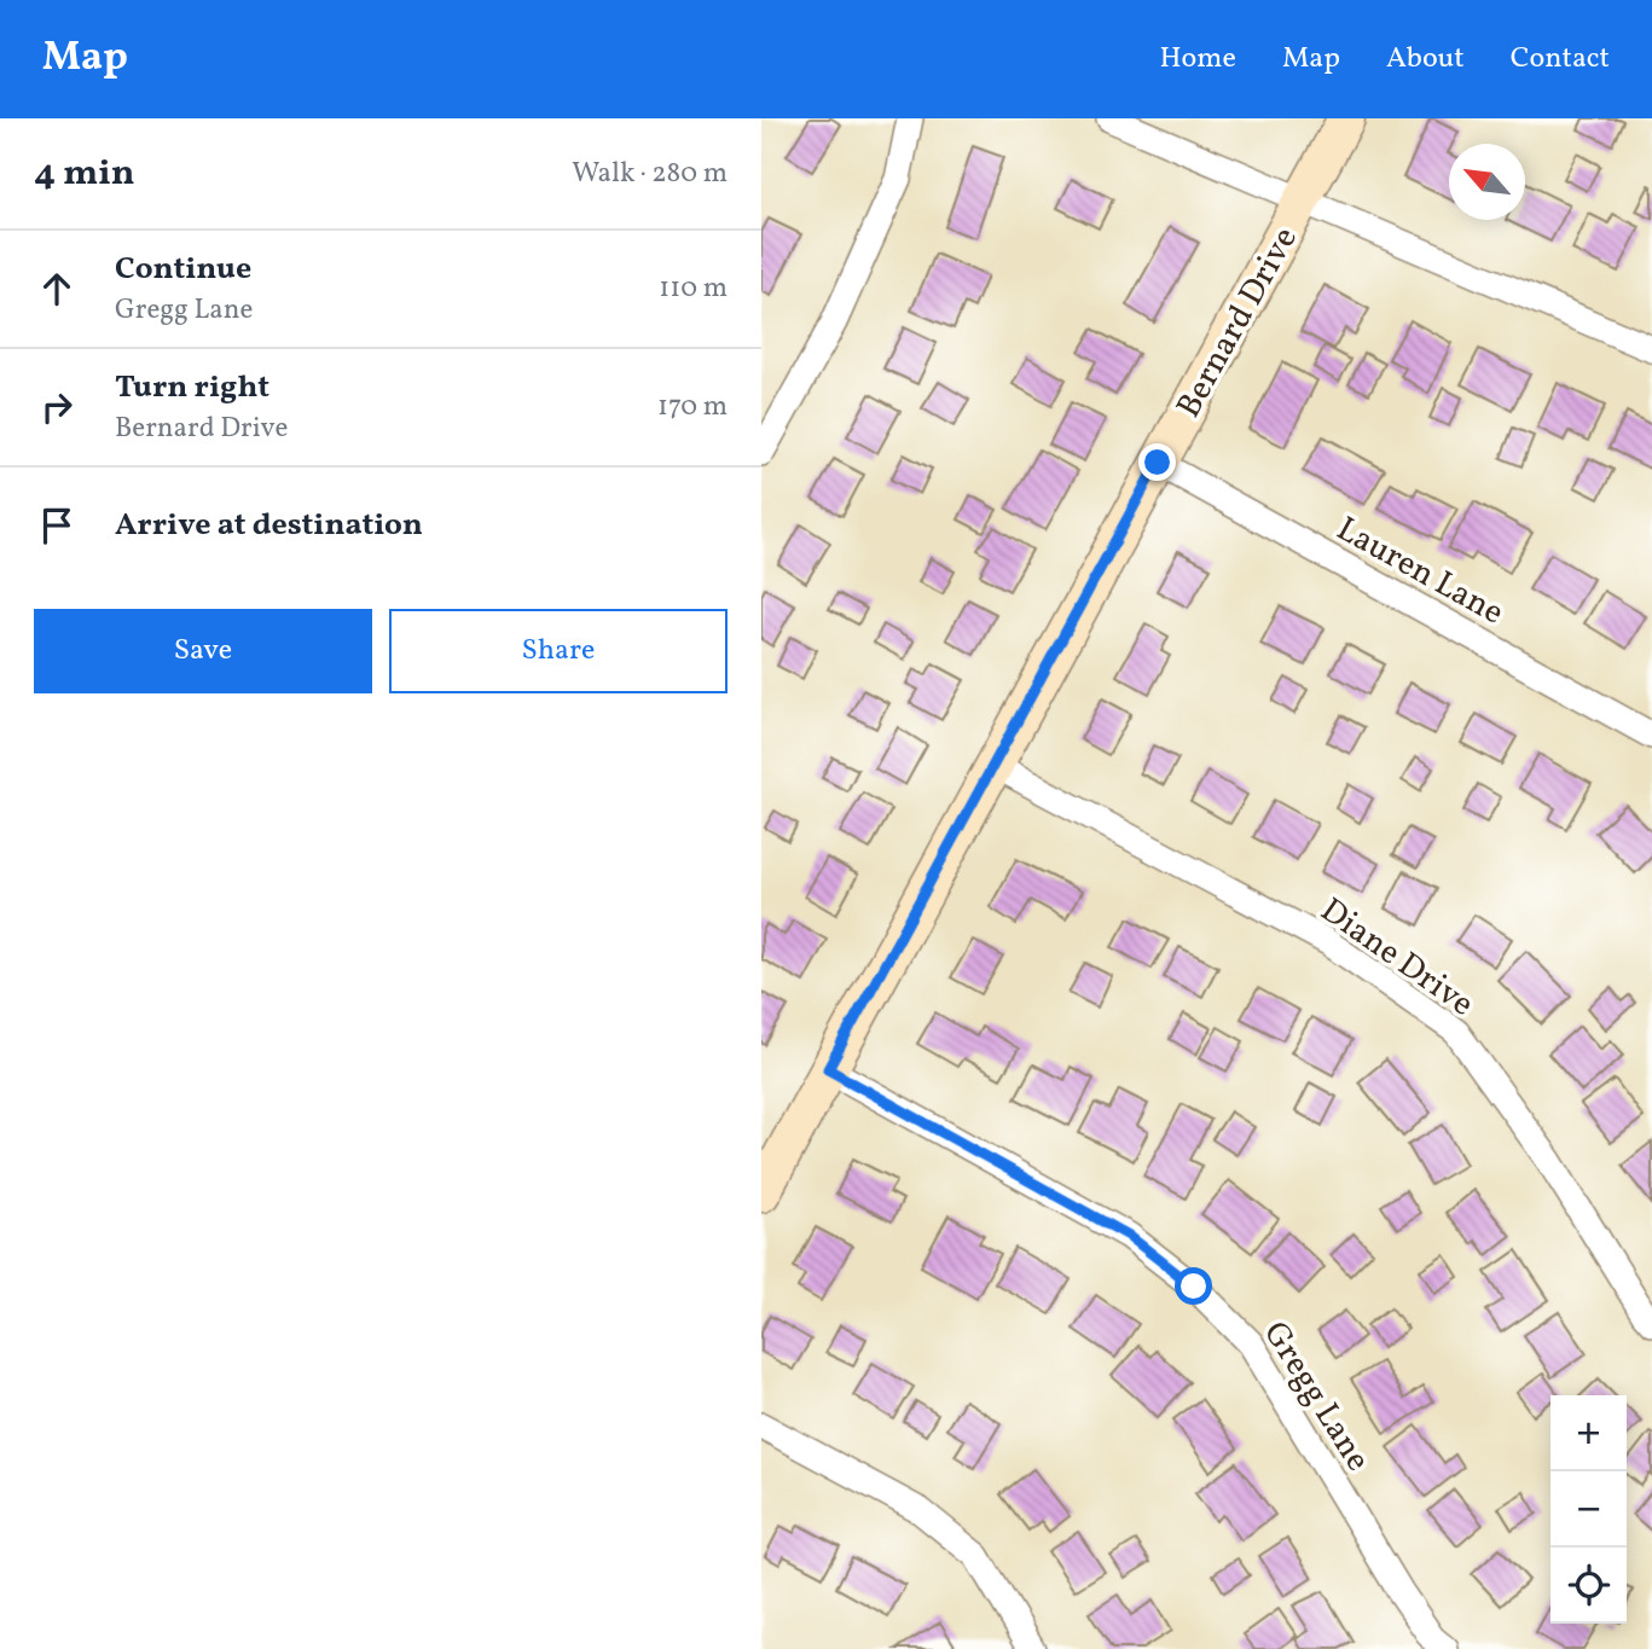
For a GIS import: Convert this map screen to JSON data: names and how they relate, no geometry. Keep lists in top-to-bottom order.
{
  "streets": {
    "street": [
      "Bernard Drive",
      "Lauren Lane",
      "Diane Drive",
      "Gregg Lane"
    ]
  },
  "crossings": [
    ["Bernard Drive", "Lauren Lane"],
    ["Bernard Drive", "Diane Drive"],
    ["Bernard Drive", "Gregg Lane"]
  ],
  "north": "top left",
  "page": {
    "header": "Map",
    "nav": [
      "Home",
      "Map",
      "About",
      "Contact"
    ],
    "heading": ["4 min", "Walk · 280 m"],
    "list": [
      ["Continue", "Gregg Lane", "110 m"],
      ["Turn right", "Bernard Drive", "170 m"],
      "Arrive at destination"
    ],
    "buttons": ["Save", "Share"],
    "map_buttons": ["+", "−"]
  }
}
